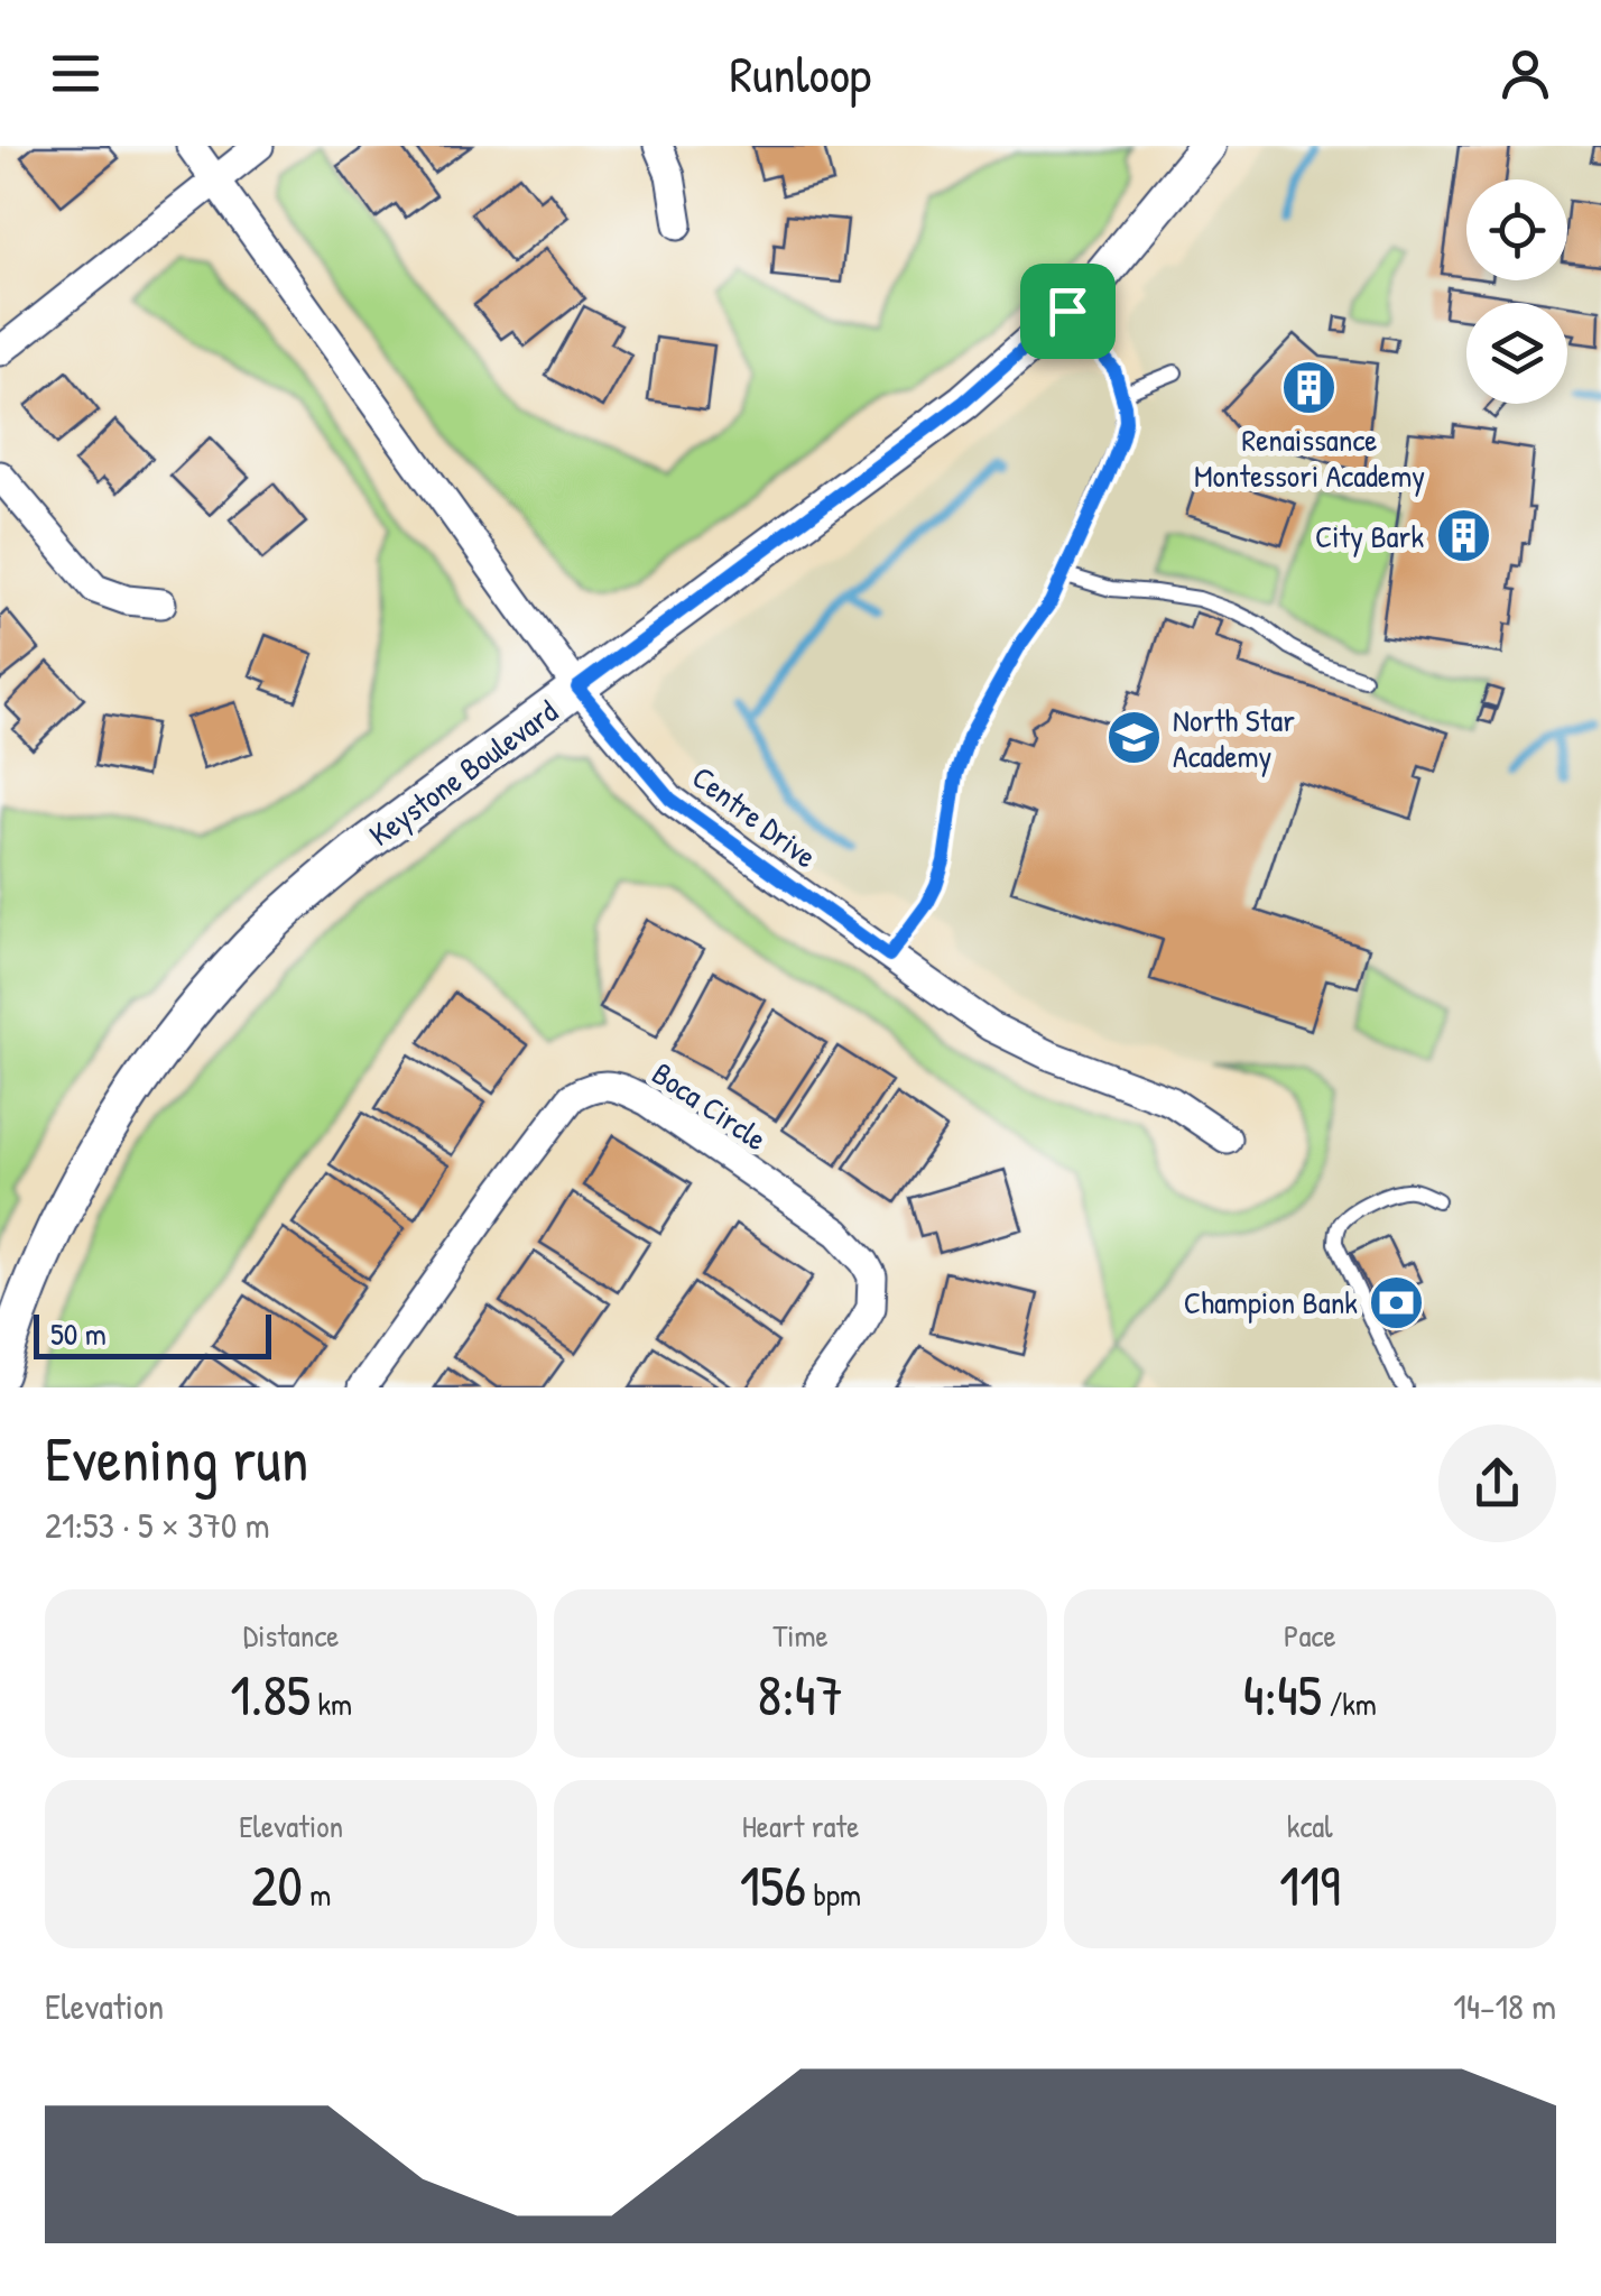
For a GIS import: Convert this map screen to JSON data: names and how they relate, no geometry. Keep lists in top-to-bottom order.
{
  "streets": {
    "street": ["Keystone Boulevard", "Centre Drive", "Boca Circle"]
  },
  "crossings": [
    ["Keystone Boulevard", "Centre Drive"]
  ],
  "places": {
    "building": ["Renaissance Montessori Academy", "City Bark"],
    "school or university": ["North Star Academy"],
    "bank": ["Champion Bank"]
  },
  "scale_bar": "50 m",
  "page": {
    "header": "Runloop",
    "scale": "50 m",
    "heading": ["Evening run", "21:53 · 5 × 370 m"],
    "stats": [
      ["Distance", "1.85 km"],
      ["Time", "8:47"],
      ["Pace", "4:45 /km"],
      ["Elevation", "20 m"],
      ["Heart rate", "156 bpm"],
      ["kcal", "119"]
    ],
    "chart": ["Elevation", "14–18 m"]
  }
}
